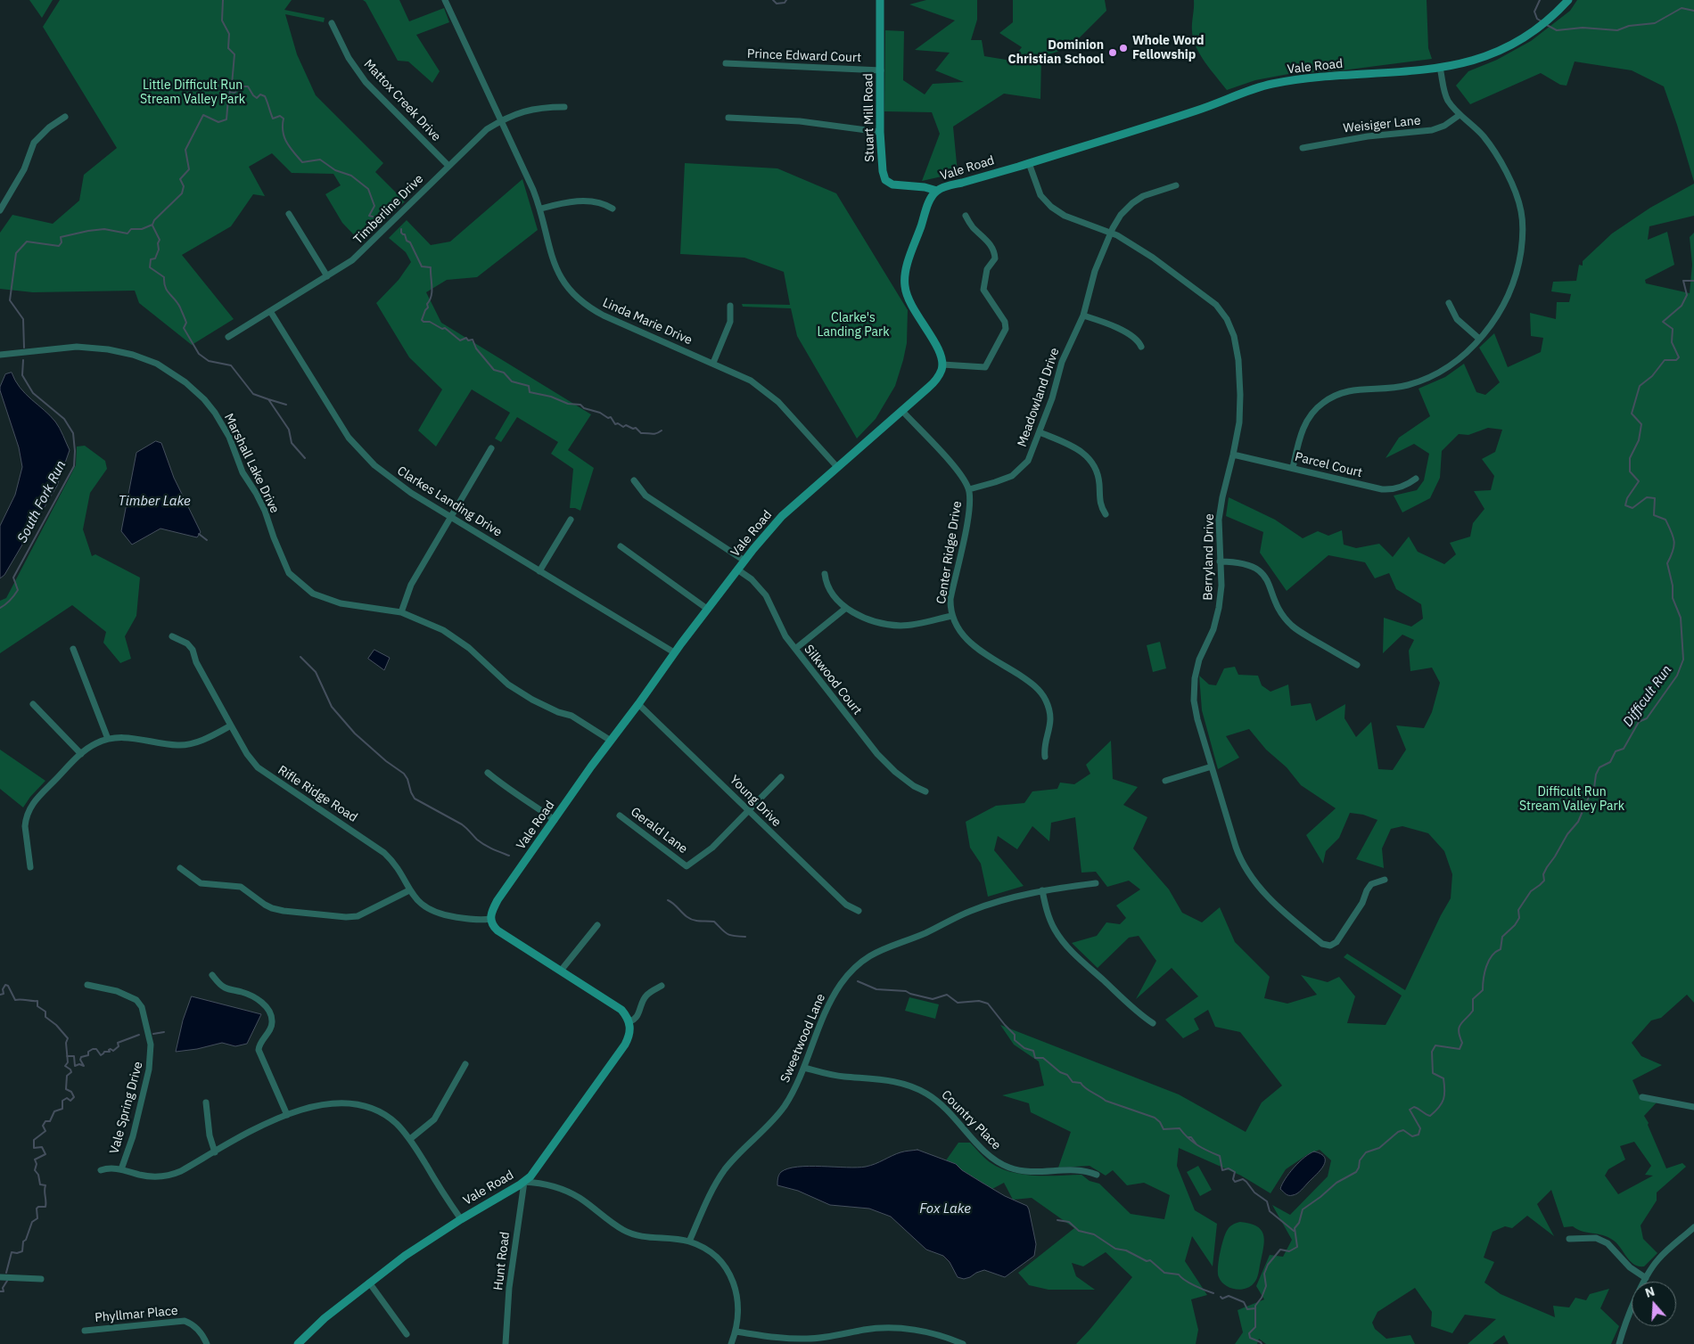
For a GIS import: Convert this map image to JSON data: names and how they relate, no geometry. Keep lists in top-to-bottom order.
{
  "streets": {
    "main road": ["Vale Road", "Stuart Mill Road"],
    "street": [
      "Prince Edward Court",
      "Mattox Creek Drive",
      "Weisiger Lane",
      "Timberline Drive",
      "Linda Marie Drive",
      "Meadowland Drive",
      "Marshall Lake Drive",
      "Parcel Court",
      "Clarkes Landing Drive",
      "Center Ridge Drive",
      "Berryland Drive",
      "Silkwood Court",
      "Rifle Ridge Road",
      "Young Drive",
      "Gerald Lane",
      "Sweetwood Lane",
      "Vale Spring Drive",
      "Country Place",
      "Hunt Road",
      "Phyllmar Place"
    ]
  },
  "crossings": [
    ["Prince Edward Court", "Stuart Mill Road"],
    ["Vale Road", "Stuart Mill Road"],
    ["Vale Road", "Linda Marie Drive"],
    ["Vale Road", "Marshall Lake Drive"],
    ["Vale Road", "Clarkes Landing Drive"],
    ["Vale Road", "Center Ridge Drive"],
    ["Vale Road", "Berryland Drive"],
    ["Vale Road", "Silkwood Court"],
    ["Vale Road", "Rifle Ridge Road"],
    ["Vale Road", "Young Drive"],
    ["Vale Road", "Vale Spring Drive"],
    ["Vale Road", "Hunt Road"],
    ["Mattox Creek Drive", "Timberline Drive"],
    ["Timberline Drive", "Linda Marie Drive"],
    ["Timberline Drive", "Clarkes Landing Drive"],
    ["Meadowland Drive", "Center Ridge Drive"],
    ["Meadowland Drive", "Berryland Drive"],
    ["Parcel Court", "Berryland Drive"],
    ["Young Drive", "Gerald Lane"],
    ["Sweetwood Lane", "Country Place"]
  ],
  "water": [
    "South Fork Run",
    "Timber Lake",
    "Difficult Run",
    "Fox Lake"
  ],
  "parks": ["Little Difficult Run Stream Valley Park", "Clarke's Landing Park", "Difficult Run Stream Valley Park"],
  "places": ["Whole Word Fellowship", "Dominion Christian School"],
  "north": "top"
}
